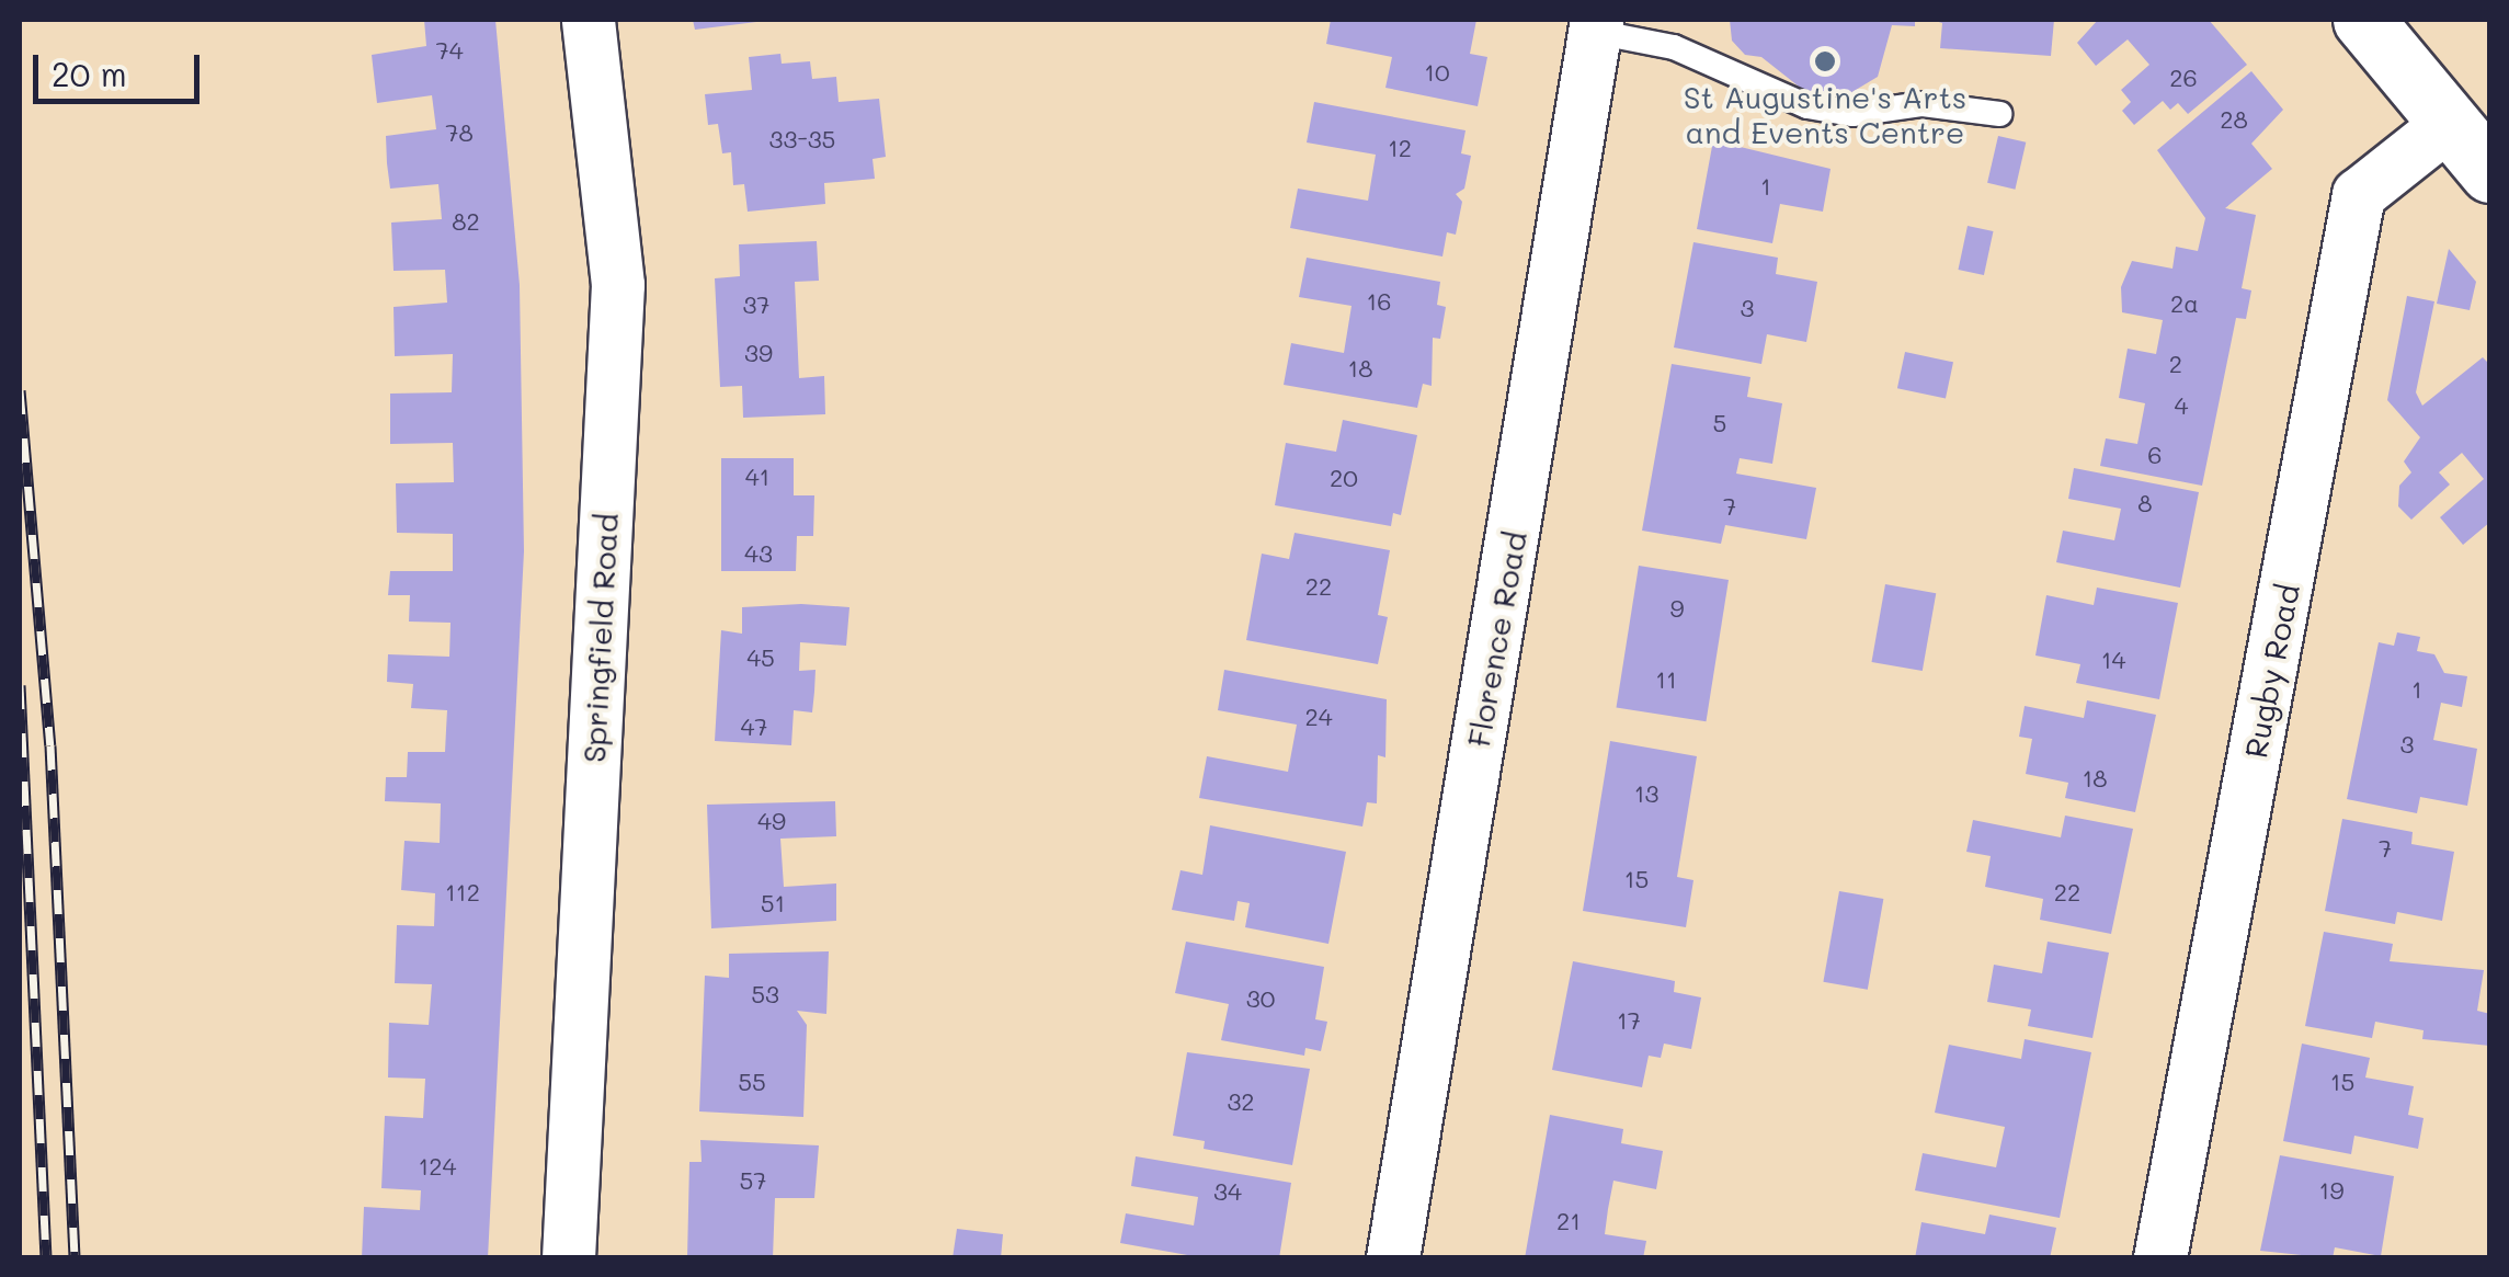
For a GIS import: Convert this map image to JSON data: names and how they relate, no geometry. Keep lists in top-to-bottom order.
{
  "streets": {
    "street": ["Springfield Road", "Florence Road", "Rugby Road"]
  },
  "places": ["St Augustine's Arts and Events Centre"],
  "house_numbers": [
    "74",
    "10",
    "26",
    "28",
    "78",
    "33-35",
    "12",
    "1",
    "82",
    "16",
    "2a",
    "37",
    "3",
    "39",
    "2",
    "18",
    "4",
    "5",
    "6",
    "41",
    "20",
    "8",
    "7",
    "43",
    "22",
    "9",
    "45",
    "14",
    "11",
    "1",
    "24",
    "47",
    "3",
    "18",
    "13",
    "49",
    "7",
    "15",
    "112",
    "22",
    "51",
    "53",
    "30",
    "17",
    "55",
    "15",
    "32",
    "124",
    "57",
    "19",
    "34",
    "21"
  ],
  "scale_bar": "20 m"
}
